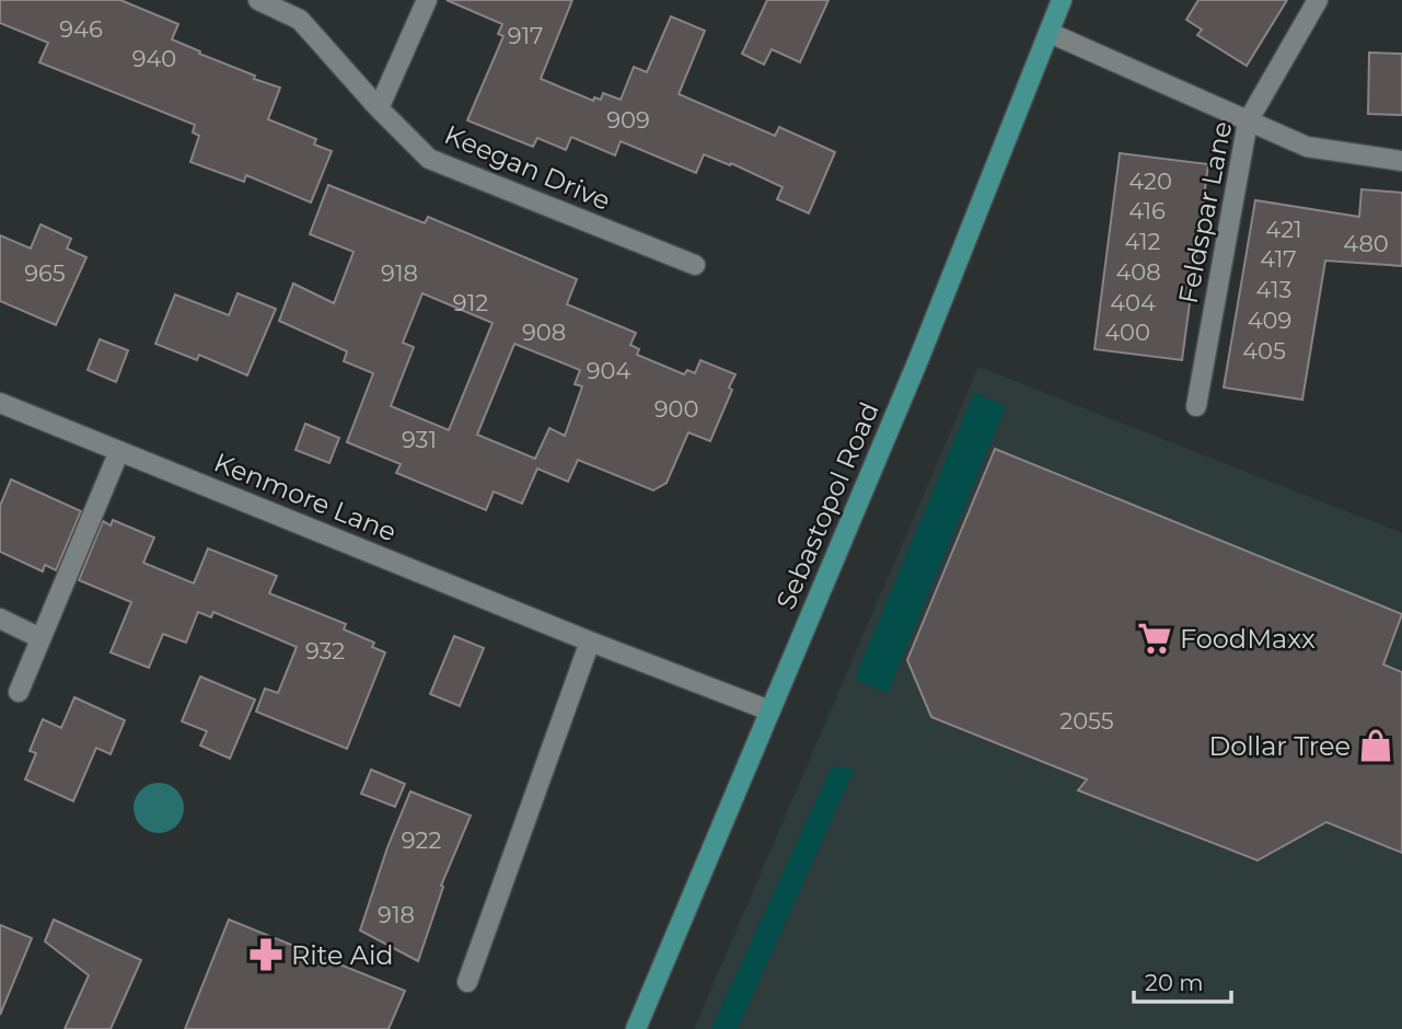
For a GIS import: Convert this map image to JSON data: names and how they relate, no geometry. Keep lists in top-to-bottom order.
{
  "streets": {
    "main road": ["Sebastopol Road"],
    "street": ["Keegan Drive", "Feldspar Lane", "Kenmore Lane"]
  },
  "crossings": [
    ["Kenmore Lane", "Sebastopol Road"]
  ],
  "places": {
    "supermarket": ["FoodMaxx"],
    "shop": ["Dollar Tree"],
    "pharmacy": ["Rite Aid"]
  },
  "house_numbers": [
    "946",
    "917",
    "940",
    "909",
    "420",
    "416",
    "421",
    "412",
    "480",
    "417",
    "408",
    "965",
    "918",
    "413",
    "912",
    "404",
    "409",
    "908",
    "400",
    "405",
    "904",
    "900",
    "931",
    "932",
    "2055",
    "922",
    "918"
  ],
  "scale_bar": "20 m"
}
